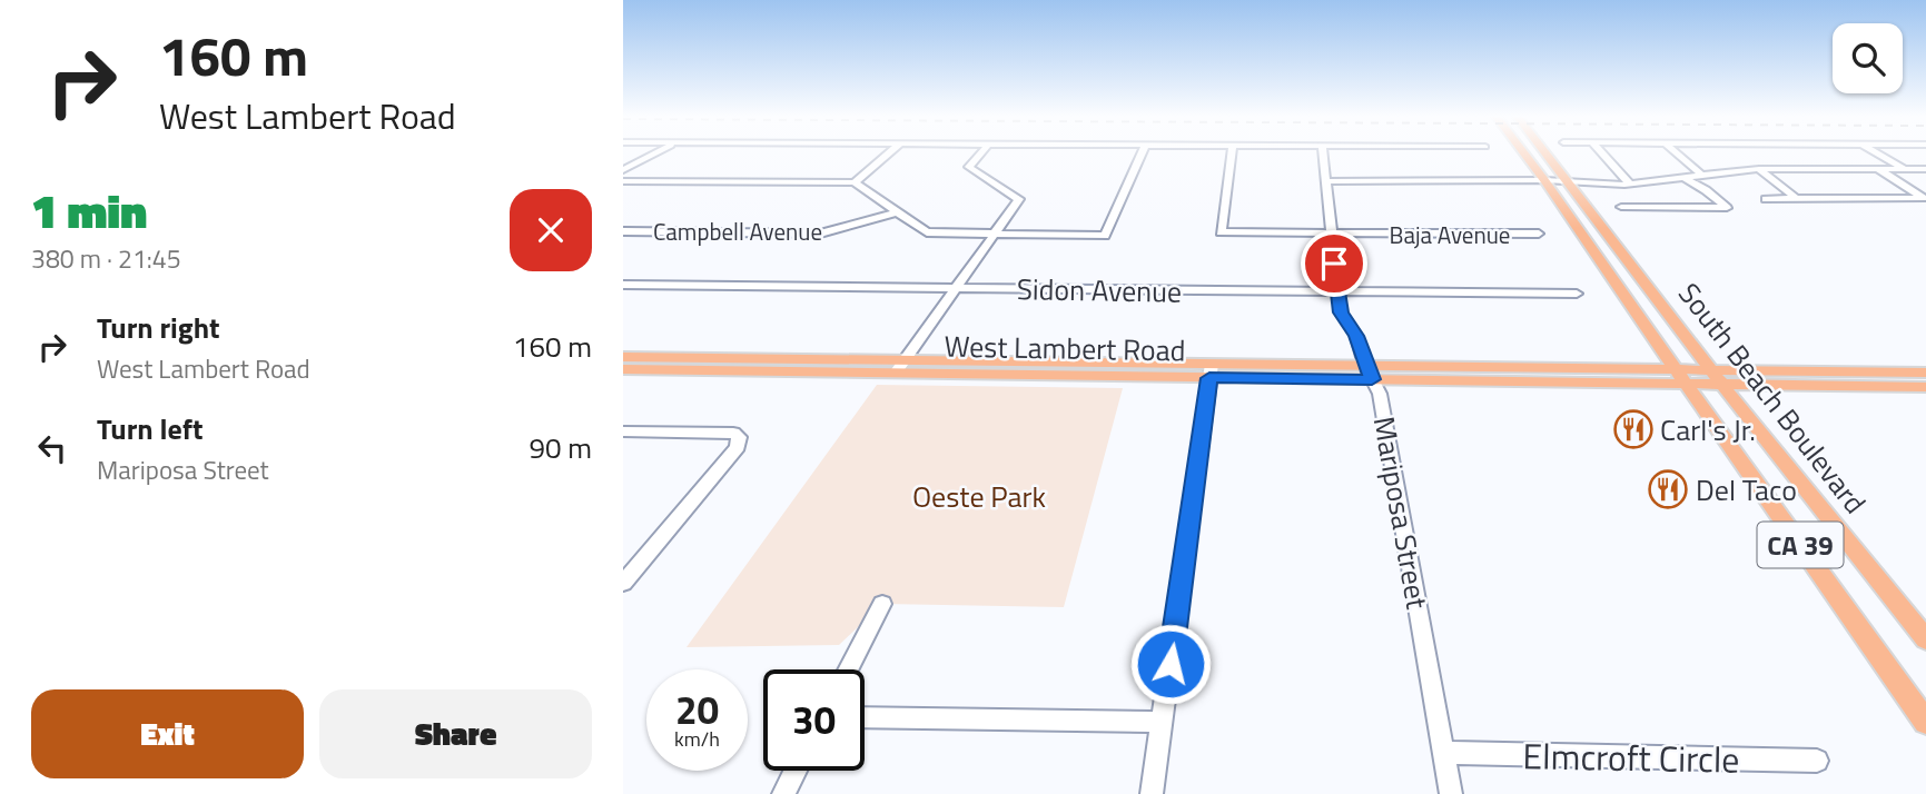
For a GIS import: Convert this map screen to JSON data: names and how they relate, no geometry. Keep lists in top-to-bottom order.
{
  "streets": {
    "main road": ["West Lambert Road", "South Beach Boulevard", "CA 39"],
    "street": [
      "Campbell Avenue",
      "Baja Avenue",
      "Sidon Avenue",
      "Mariposa Street",
      "Elmcroft Circle"
    ]
  },
  "crossings": [
    ["Baja Avenue", "Mariposa Street"],
    ["Sidon Avenue", "Mariposa Street"],
    ["West Lambert Road", "South Beach Boulevard"],
    ["West Lambert Road", "Mariposa Street"],
    ["Mariposa Street", "Elmcroft Circle"]
  ],
  "parks": ["Oeste Park"],
  "places": {
    "restaurant": ["Carl's Jr.", "Del Taco"]
  },
  "page": {
    "turn": ["160 m", "West Lambert Road"],
    "heading": ["1 min", "380 m · 21:45"],
    "list": [
      {
        "name": "Turn right",
        "note": "West Lambert Road",
        "value": "160 m"
      },
      {
        "name": "Turn left",
        "note": "Mariposa Street",
        "value": "90 m"
      }
    ],
    "speed": "20 km/h",
    "limit": "30",
    "buttons": ["Exit", "Share"]
  }
}
